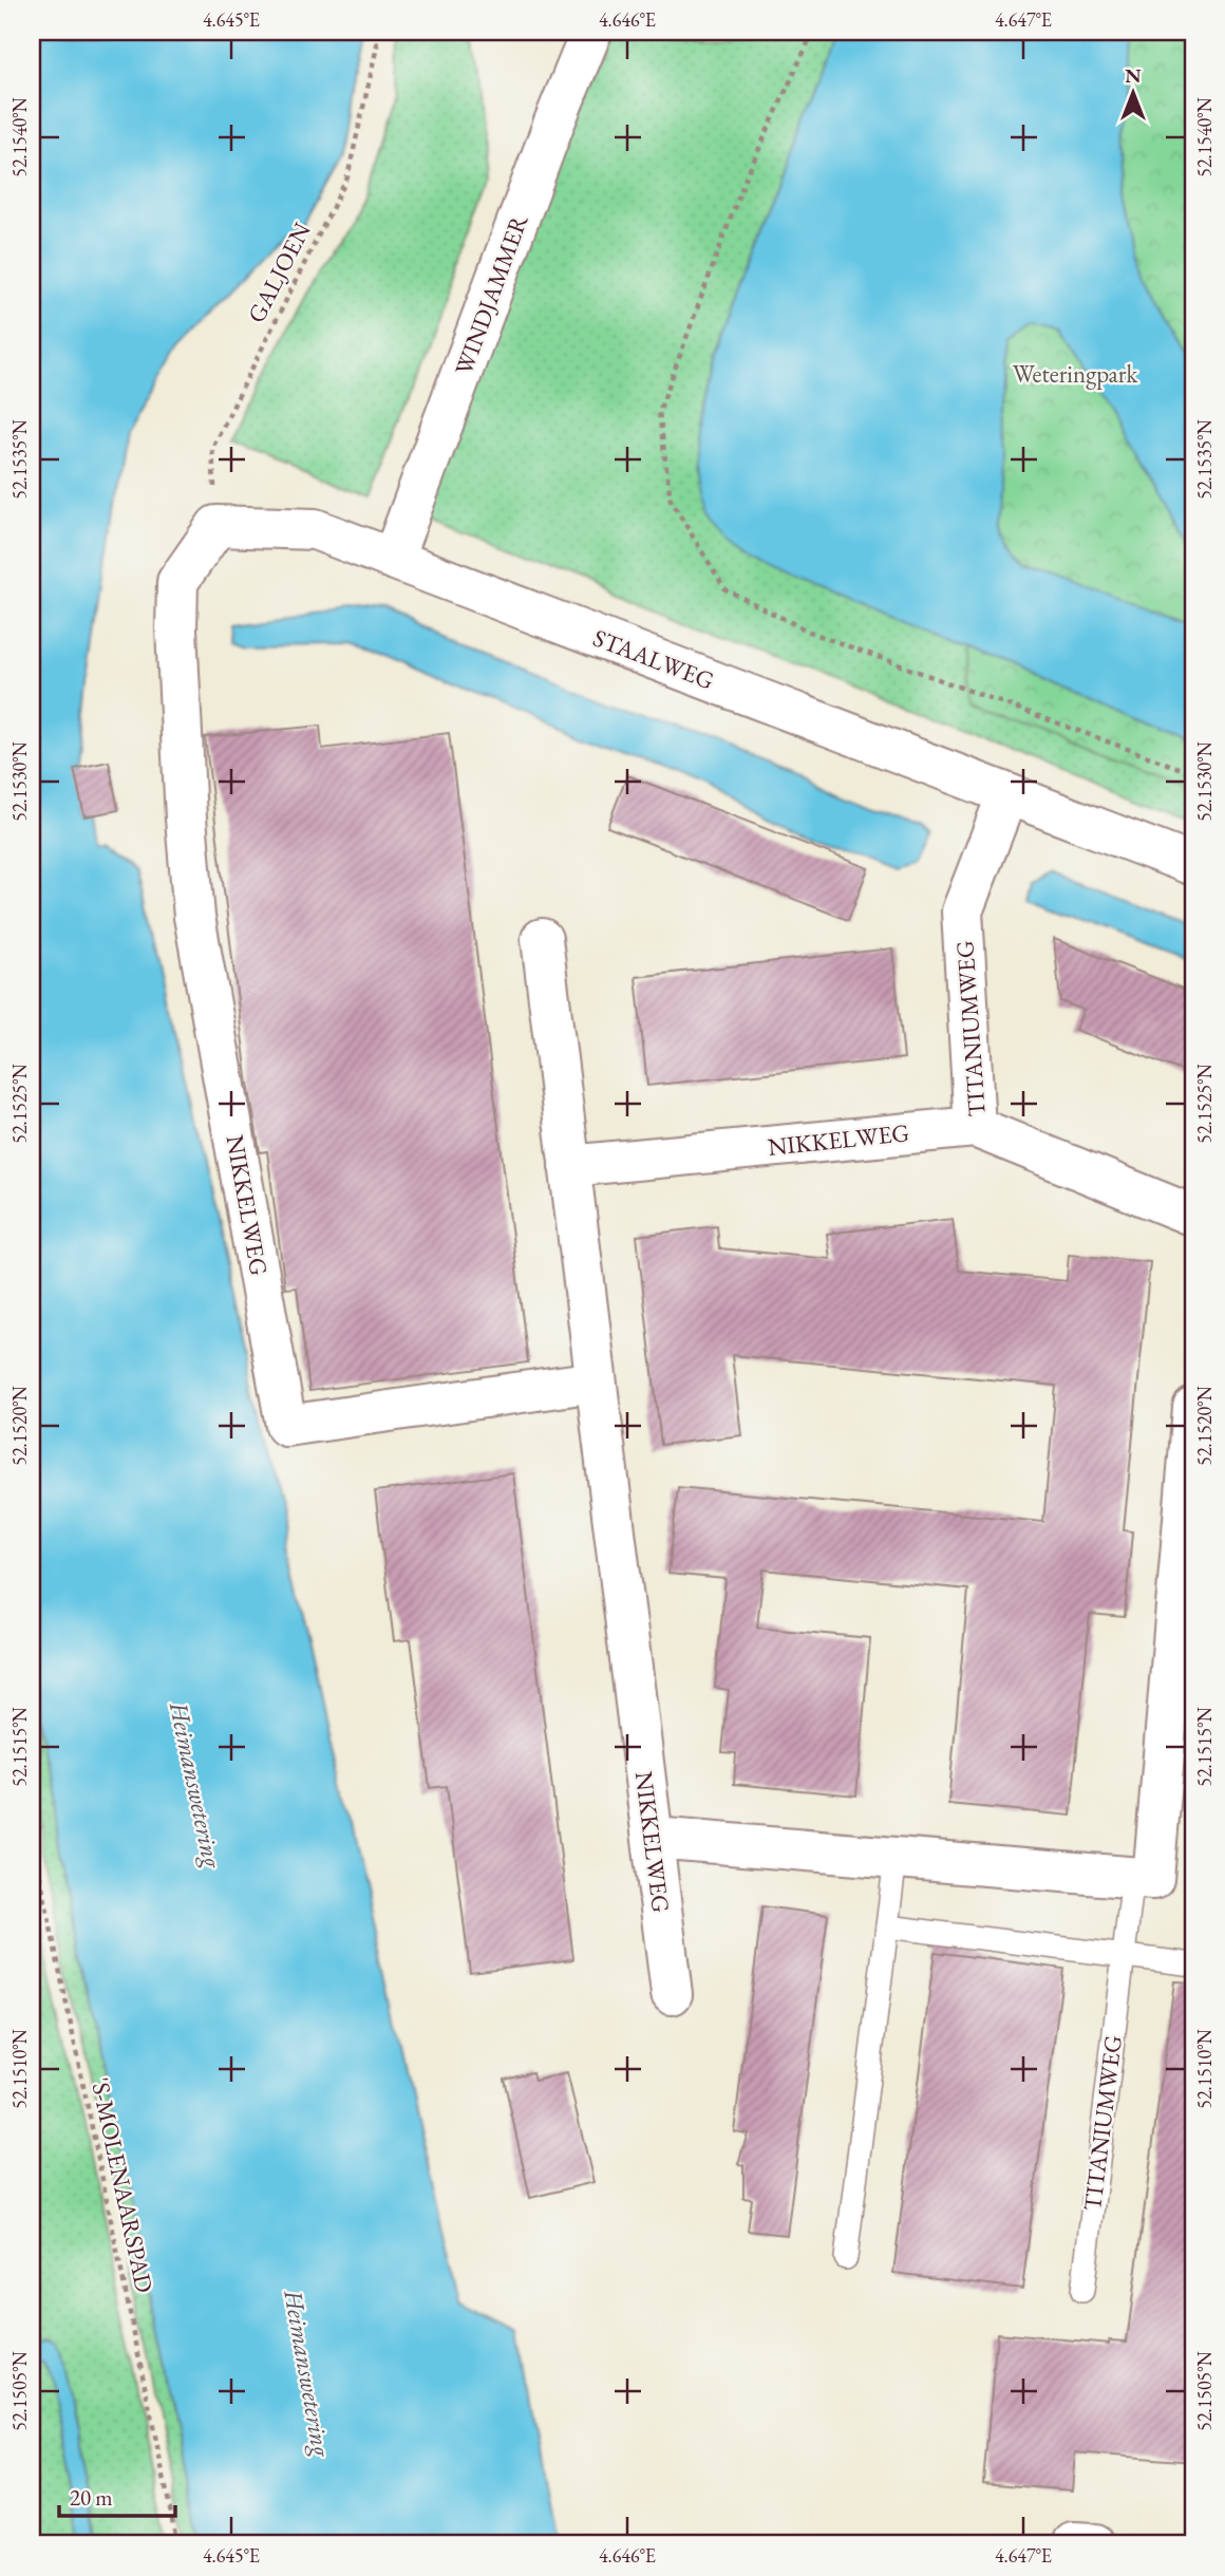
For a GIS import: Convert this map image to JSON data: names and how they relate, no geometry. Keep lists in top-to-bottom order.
{
  "streets": {
    "street": [
      "WINDJAMMER",
      "STAALWEG",
      "TITANIUMWEG",
      "NIKKELWEG"
    ],
    "path": ["GALJOEN", "'S-MOLENAARSPAD"]
  },
  "crossings": [
    ["GALJOEN", "STAALWEG"],
    ["GALJOEN", "NIKKELWEG"],
    ["WINDJAMMER", "STAALWEG"],
    ["STAALWEG", "TITANIUMWEG"],
    ["STAALWEG", "NIKKELWEG"],
    ["TITANIUMWEG", "NIKKELWEG"]
  ],
  "water": ["Heimanswetering"],
  "parks": ["Weteringpark"],
  "scale_bar": "20 m",
  "north": "top",
  "coordinates": [
    "4.645°E",
    "4.646°E",
    "4.647°E",
    "52.1540°N",
    "52.1535°N",
    "52.1530°N",
    "52.1525°N",
    "52.1520°N",
    "52.1515°N",
    "52.1510°N",
    "52.1505°N"
  ]
}
